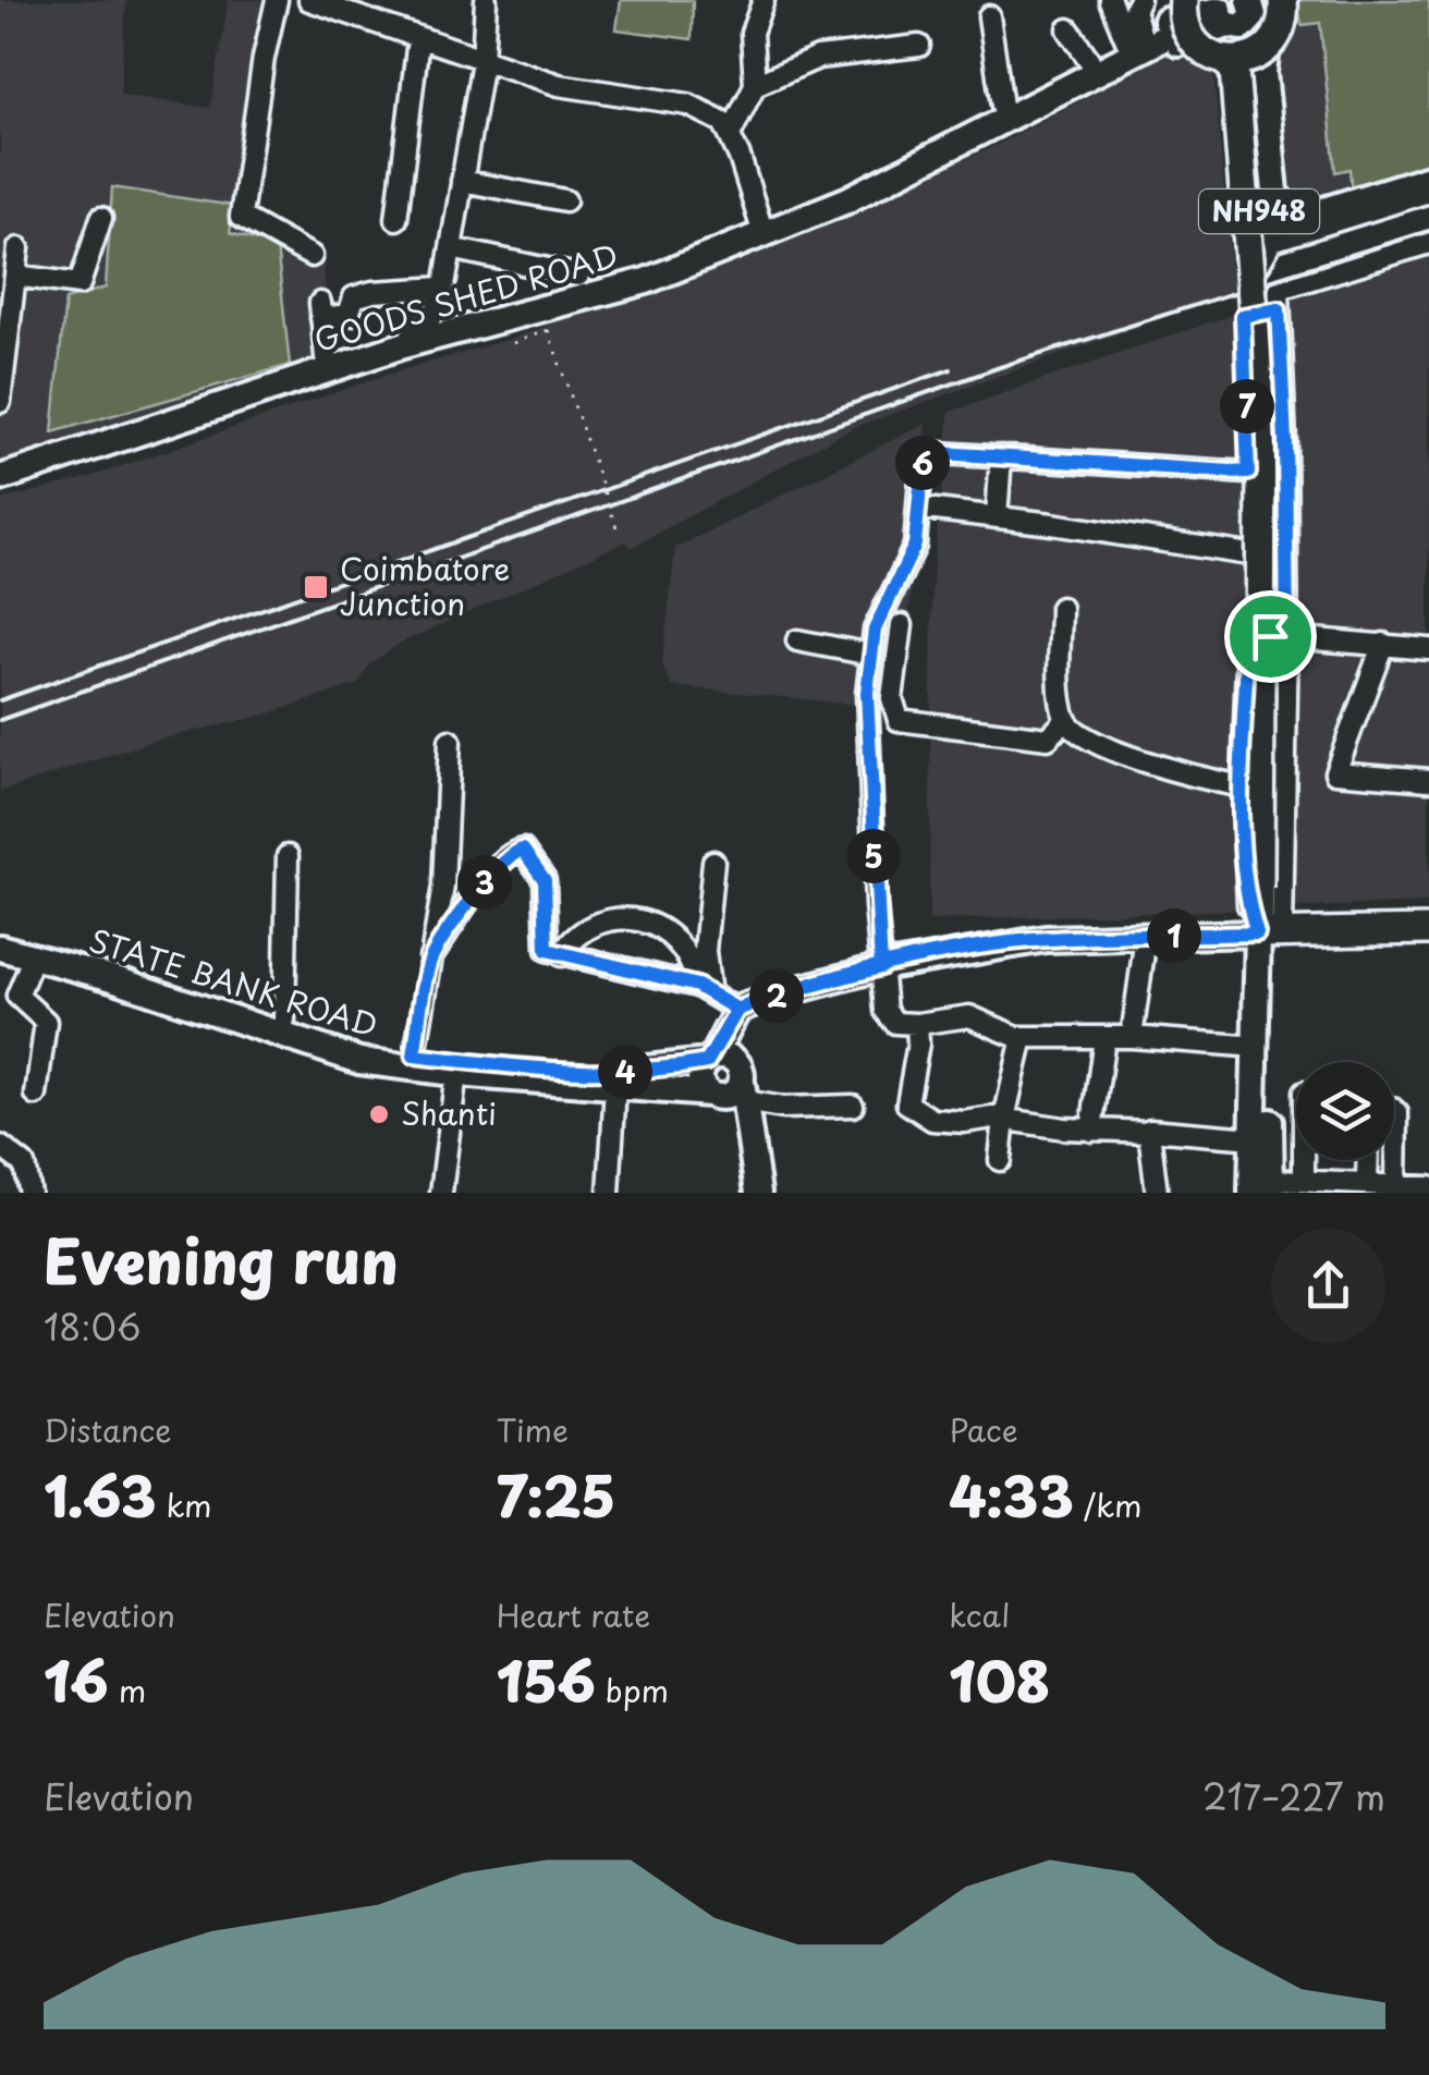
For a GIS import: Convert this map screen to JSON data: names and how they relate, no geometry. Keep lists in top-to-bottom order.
{
  "streets": {
    "highway": ["NH948"],
    "main road": ["GOODS SHED ROAD", "STATE BANK ROAD"]
  },
  "places": {
    "transit": ["Coimbatore Junction"],
    "other": ["Shanti"]
  },
  "page": {
    "pins": [
      "7",
      "6",
      "5",
      "3",
      "1",
      "2",
      "4"
    ],
    "heading": ["Evening run", "18:06"],
    "stats": [
      ["Distance", "1.63 km"],
      ["Time", "7:25"],
      ["Pace", "4:33 /km"],
      ["Elevation", "16 m"],
      ["Heart rate", "156 bpm"],
      ["kcal", "108"]
    ],
    "chart": ["Elevation", "217–227 m"]
  }
}
